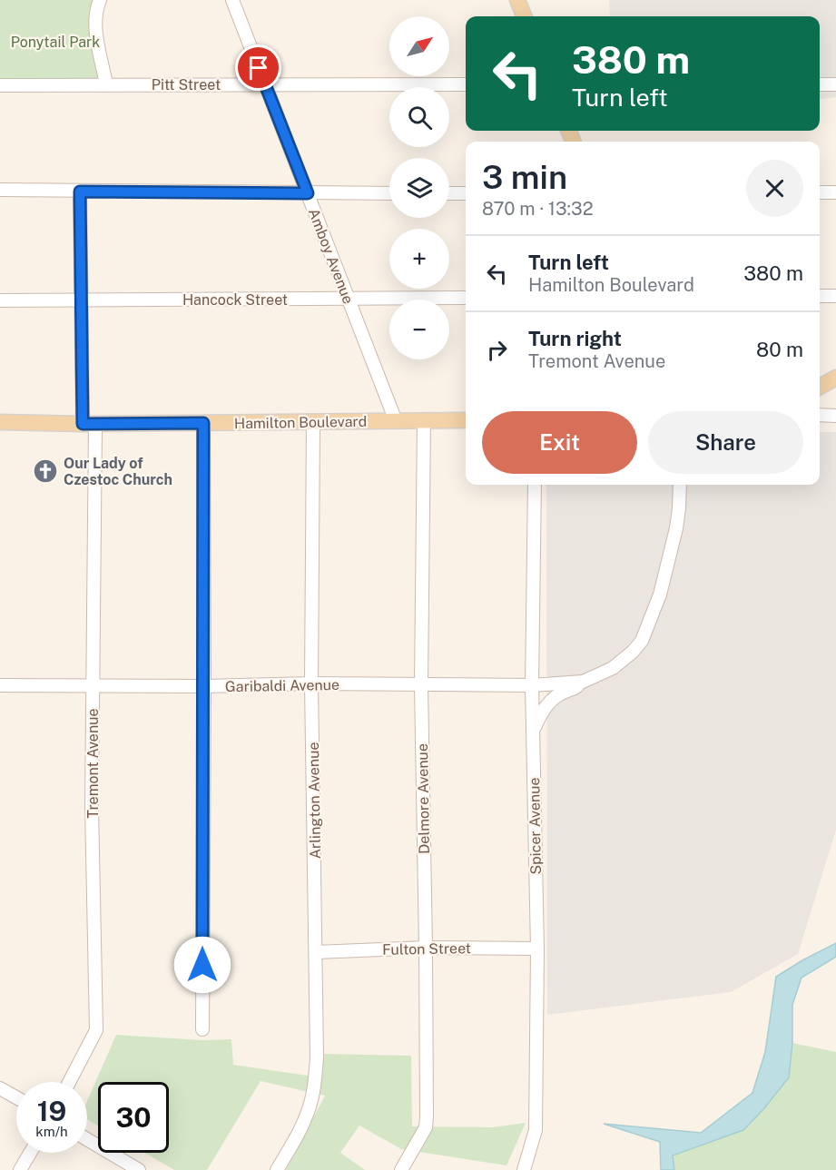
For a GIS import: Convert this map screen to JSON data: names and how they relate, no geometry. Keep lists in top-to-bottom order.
{
  "streets": {
    "main road": ["Hamilton Boulevard"],
    "street": [
      "Pitt Street",
      "Amboy Avenue",
      "Hancock Street",
      "Garibaldi Avenue",
      "Tremont Avenue",
      "Delmore Avenue",
      "Arlington Avenue",
      "Spicer Avenue",
      "Fulton Street"
    ]
  },
  "crossings": [
    ["Pitt Street", "Amboy Avenue"],
    ["Amboy Avenue", "Hancock Street"],
    ["Amboy Avenue", "Hamilton Boulevard"],
    ["Hancock Street", "Tremont Avenue"],
    ["Hamilton Boulevard", "Tremont Avenue"],
    ["Hamilton Boulevard", "Delmore Avenue"],
    ["Hamilton Boulevard", "Arlington Avenue"],
    ["Garibaldi Avenue", "Tremont Avenue"],
    ["Garibaldi Avenue", "Delmore Avenue"],
    ["Garibaldi Avenue", "Arlington Avenue"],
    ["Garibaldi Avenue", "Spicer Avenue"],
    ["Delmore Avenue", "Fulton Street"],
    ["Arlington Avenue", "Fulton Street"],
    ["Spicer Avenue", "Fulton Street"]
  ],
  "parks": ["Ponytail Park"],
  "places": {
    "church": ["Our Lady of Czestoc Church"]
  },
  "north": "top right",
  "page": {
    "map_buttons": ["+", "−"],
    "turn": ["380 m", "Turn left"],
    "heading": ["3 min", "870 m · 13:32"],
    "list": [
      {
        "name": "Turn left",
        "note": "Hamilton Boulevard",
        "value": "380 m"
      },
      {
        "name": "Turn right",
        "note": "Tremont Avenue",
        "value": "80 m"
      }
    ],
    "buttons": ["Exit", "Share"],
    "speed": "19 km/h",
    "limit": "30"
  }
}
